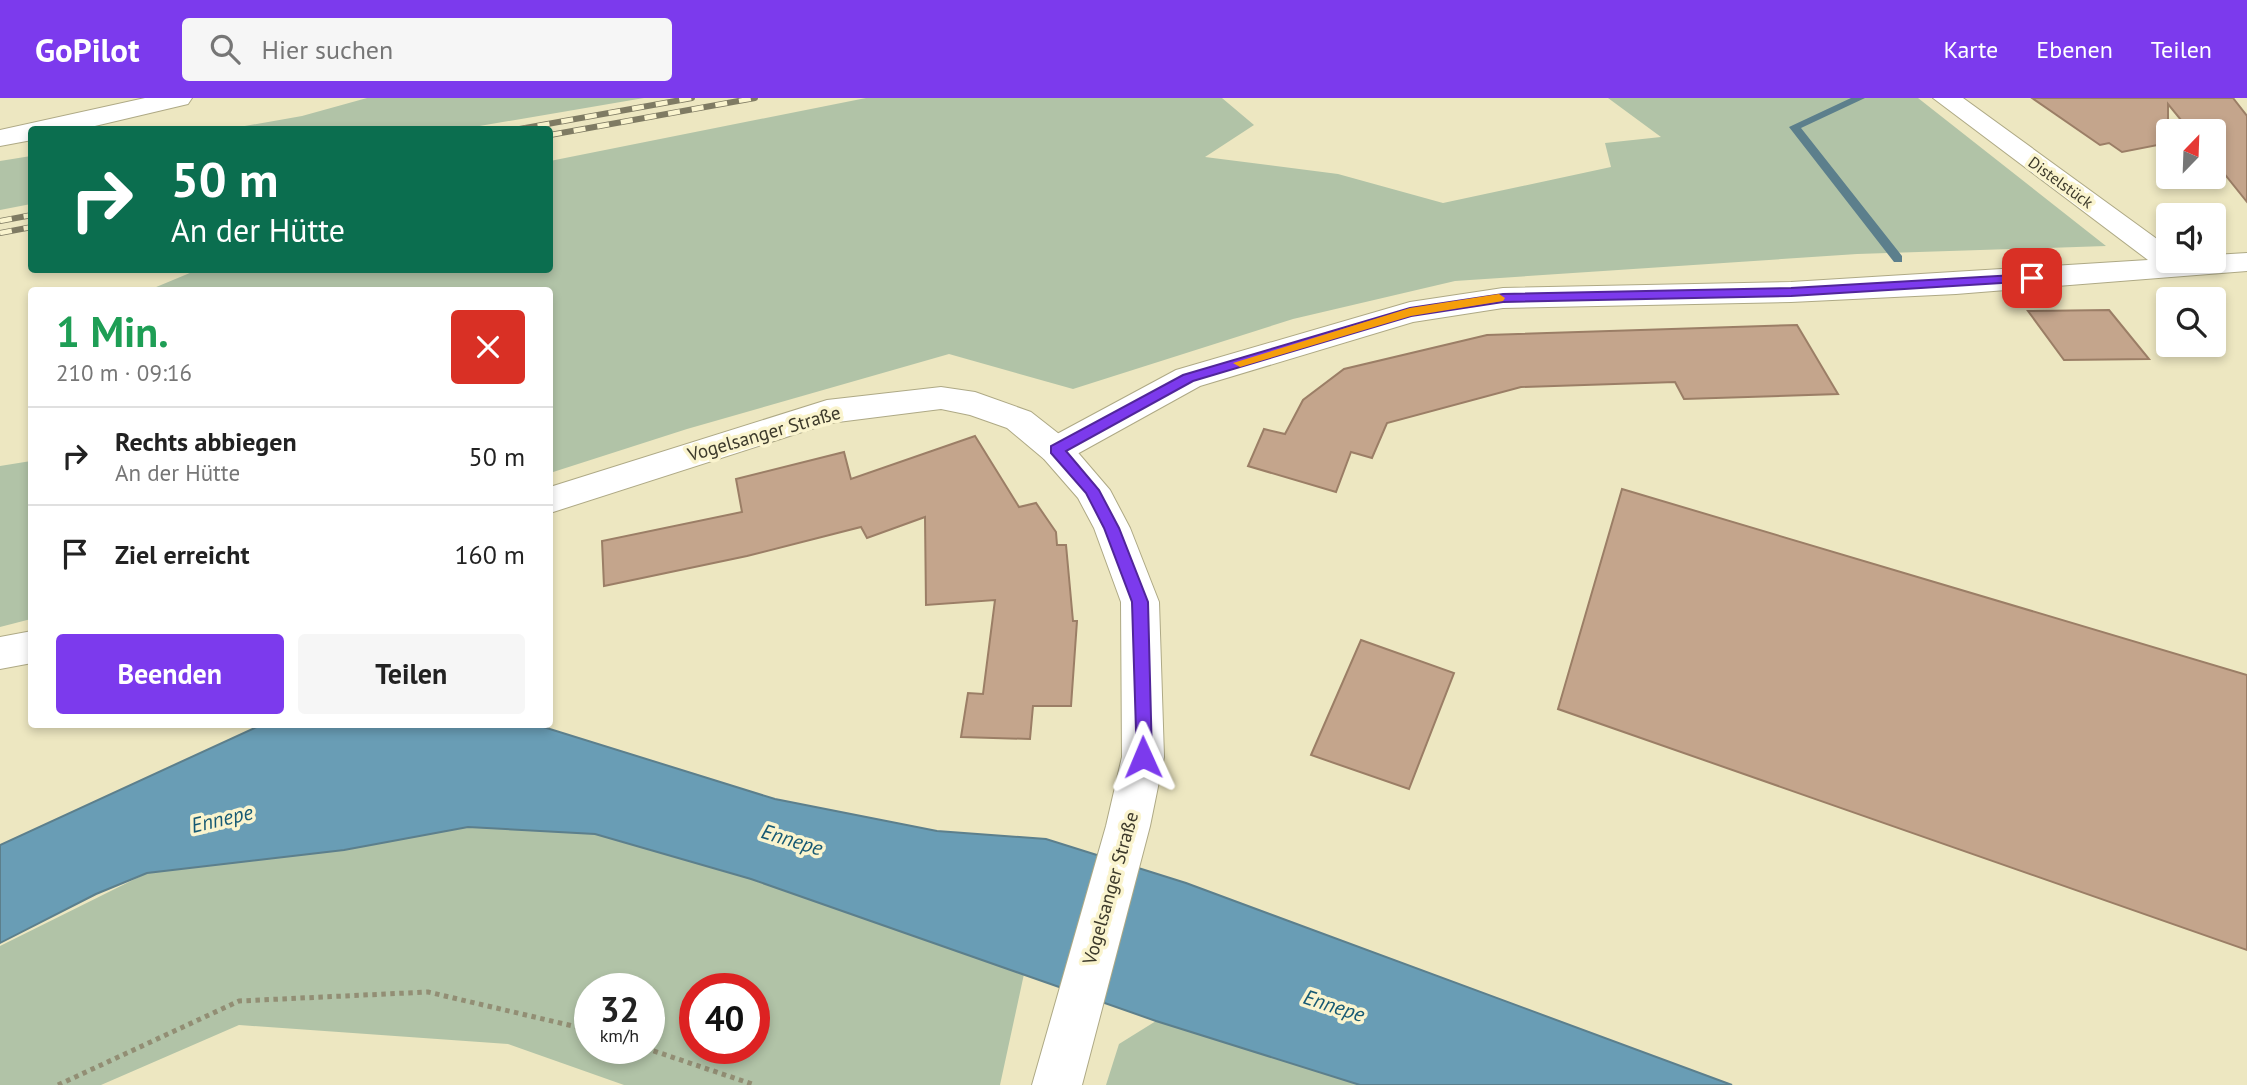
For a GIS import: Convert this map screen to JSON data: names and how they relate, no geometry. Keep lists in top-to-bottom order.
{
  "streets": {
    "street": ["Distelstück", "Vogelsanger Straße"]
  },
  "water": ["Ennepe"],
  "north": "top right",
  "page": {
    "header": "GoPilot",
    "search": "Hier suchen",
    "nav": ["Karte", "Ebenen", "Teilen"],
    "turn": ["50 m", "An der Hütte"],
    "heading": ["1 Min.", "210 m · 09:16"],
    "list": [
      {
        "name": "Rechts abbiegen",
        "note": "An der Hütte",
        "value": "50 m"
      },
      {
        "name": "Ziel erreicht",
        "value": "160 m"
      }
    ],
    "buttons": ["Beenden", "Teilen"],
    "speed": "32 km/h",
    "limit": "40"
  }
}
